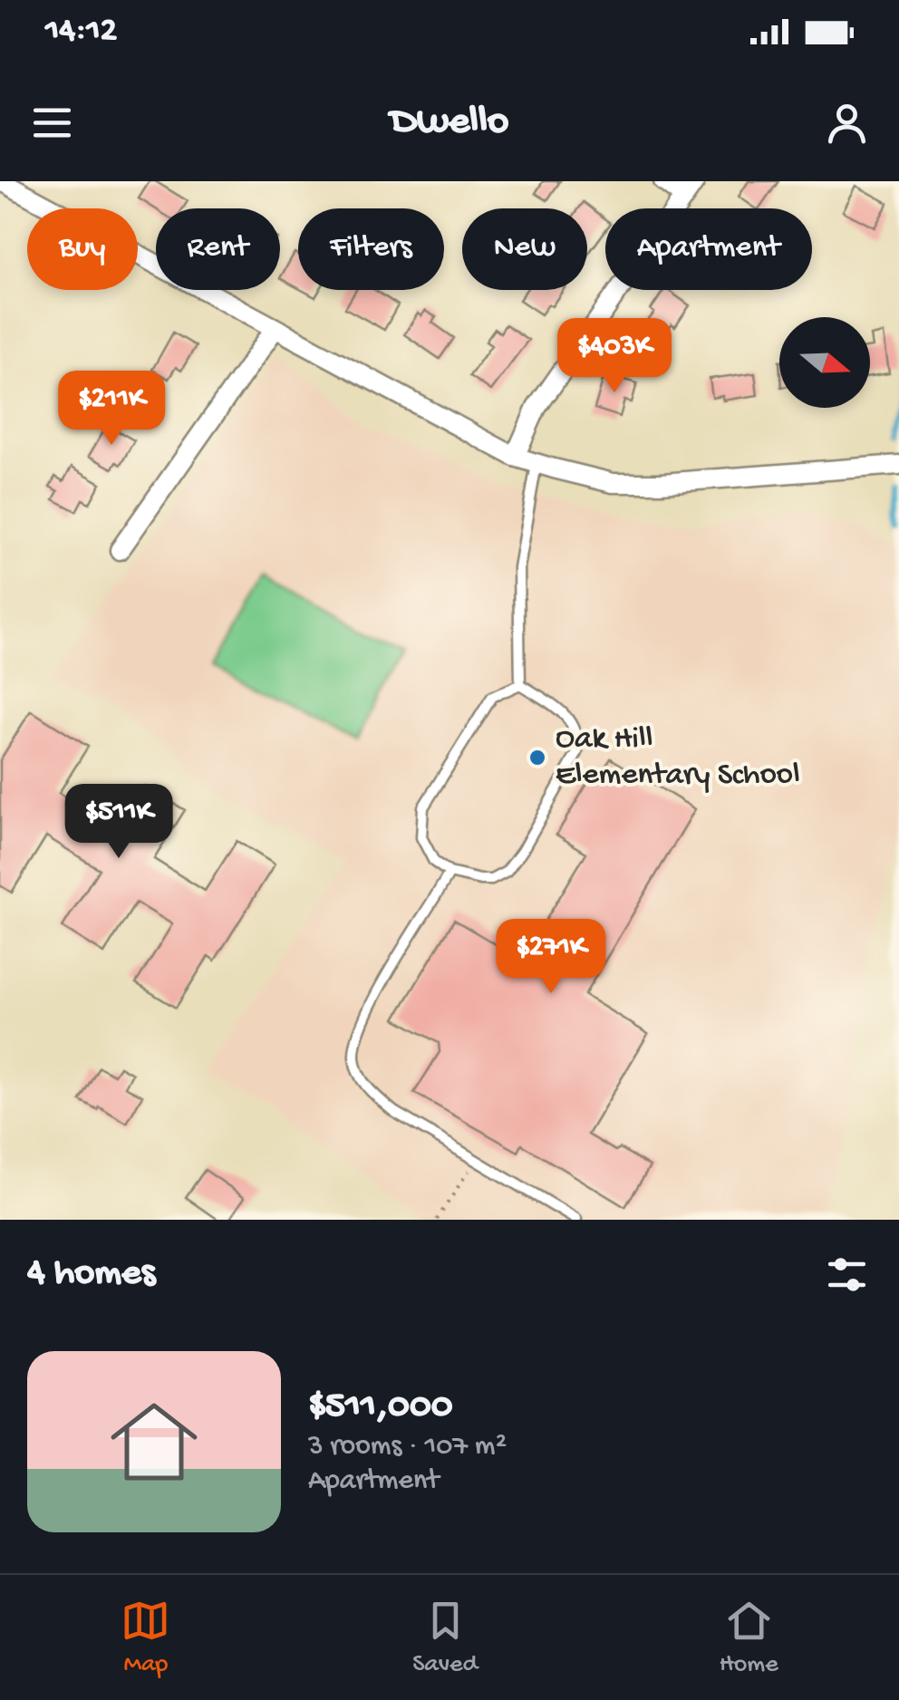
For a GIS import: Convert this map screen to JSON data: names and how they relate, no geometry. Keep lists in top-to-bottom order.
{
  "places": ["Oak Hill Elementary School"],
  "north": "right",
  "page": {
    "status": "14:12",
    "header": "Dwello",
    "chip": [
      "Buy",
      "Rent",
      "Filters",
      "New",
      "Apartment"
    ],
    "price": [
      "$403K",
      "$211K",
      "$511K",
      "$271K"
    ],
    "heading": "4 homes",
    "list": [
      {
        "name": "$511,000",
        "note": "3 rooms · 107 m² · Apartment"
      }
    ],
    "tabs": ["Map", "Saved", "Home"]
  }
}
